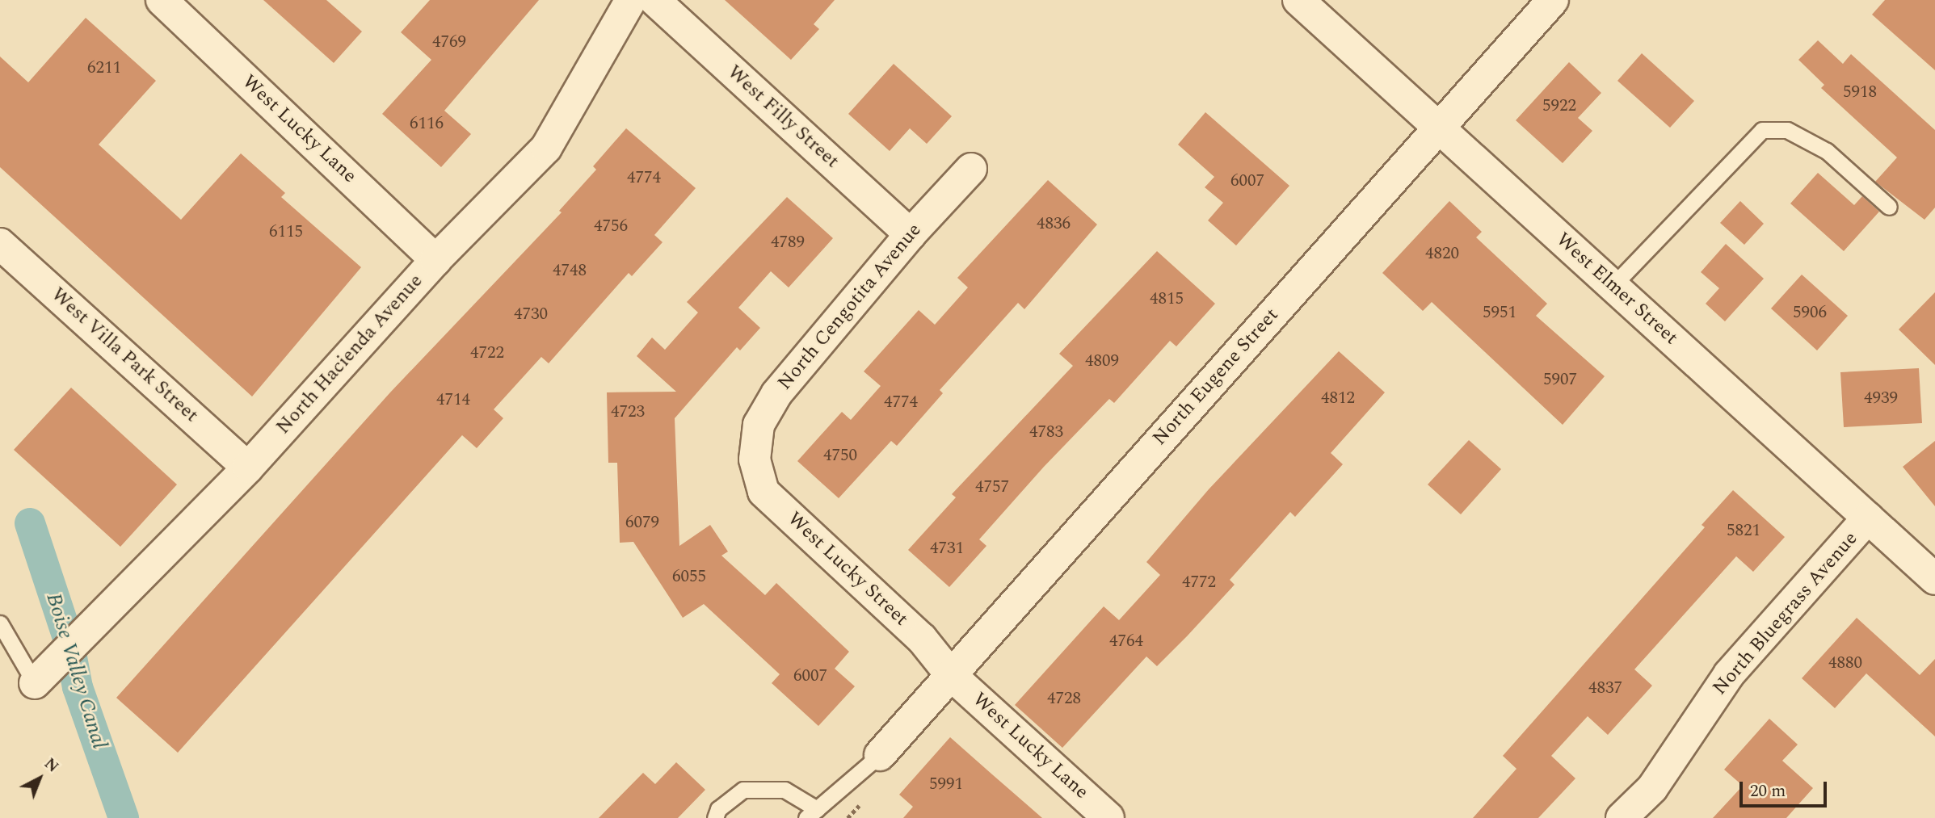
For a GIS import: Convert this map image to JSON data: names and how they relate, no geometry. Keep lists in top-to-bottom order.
{
  "streets": {
    "street": [
      "West Filly Street",
      "West Lucky Lane",
      "West Elmer Street",
      "North Cengotita Avenue",
      "North Hacienda Avenue",
      "West Villa Park Street",
      "North Eugene Street",
      "West Lucky Street",
      "North Bluegrass Avenue"
    ]
  },
  "crossings": [
    ["West Filly Street", "North Cengotita Avenue"],
    ["West Lucky Lane", "North Hacienda Avenue"],
    ["West Lucky Lane", "North Eugene Street"],
    ["West Lucky Lane", "West Lucky Street"],
    ["West Elmer Street", "North Eugene Street"],
    ["West Elmer Street", "North Bluegrass Avenue"],
    ["North Cengotita Avenue", "West Lucky Street"],
    ["North Hacienda Avenue", "West Villa Park Street"],
    ["North Eugene Street", "West Lucky Street"]
  ],
  "water": ["Boise Valley Canal"],
  "house_numbers": [
    "4769",
    "6211",
    "5918",
    "5922",
    "6116",
    "4774",
    "6007",
    "4836",
    "4756",
    "6115",
    "4789",
    "4820",
    "4748",
    "4815",
    "5951",
    "5906",
    "4730",
    "4722",
    "4809",
    "5907",
    "4812",
    "4939",
    "4714",
    "4774",
    "4723",
    "4783",
    "4750",
    "4757",
    "6079",
    "5821",
    "4731",
    "6055",
    "4772",
    "4764",
    "4880",
    "6007",
    "4837",
    "4728",
    "5991"
  ],
  "scale_bar": "20 m",
  "north": "top right"
}
